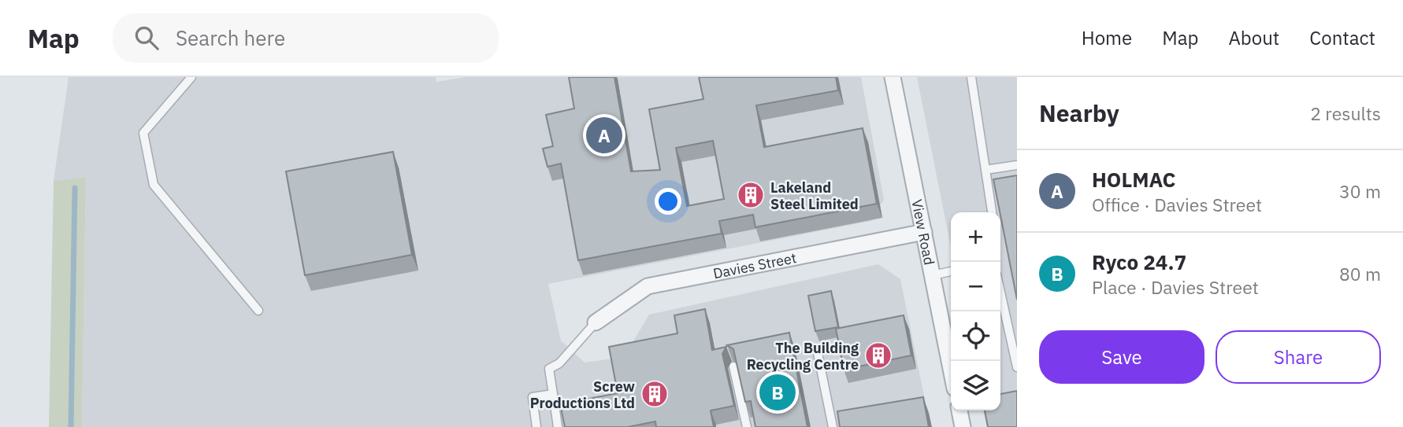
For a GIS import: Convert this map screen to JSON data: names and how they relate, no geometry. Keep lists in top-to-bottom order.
{
  "streets": {
    "street": ["View Road", "Davies Street"]
  },
  "crossings": [
    ["View Road", "Davies Street"]
  ],
  "places": {
    "building": ["Lakeland Steel Limited", "The Building Recycling Centre", "Screw Productions Ltd"]
  },
  "page": {
    "header": "Map",
    "search": "Search here",
    "nav": [
      "Home",
      "Map",
      "About",
      "Contact"
    ],
    "heading": ["Nearby", "2 results"],
    "pins": ["A", "B"],
    "list": [
      {
        "mark": "A",
        "name": "HOLMAC",
        "note": "Office · Davies Street",
        "value": "30 m"
      },
      {
        "mark": "B",
        "name": "Ryco 24.7",
        "note": "Place · Davies Street",
        "value": "80 m"
      }
    ],
    "map_buttons": ["+", "−"],
    "buttons": ["Save", "Share"]
  }
}
